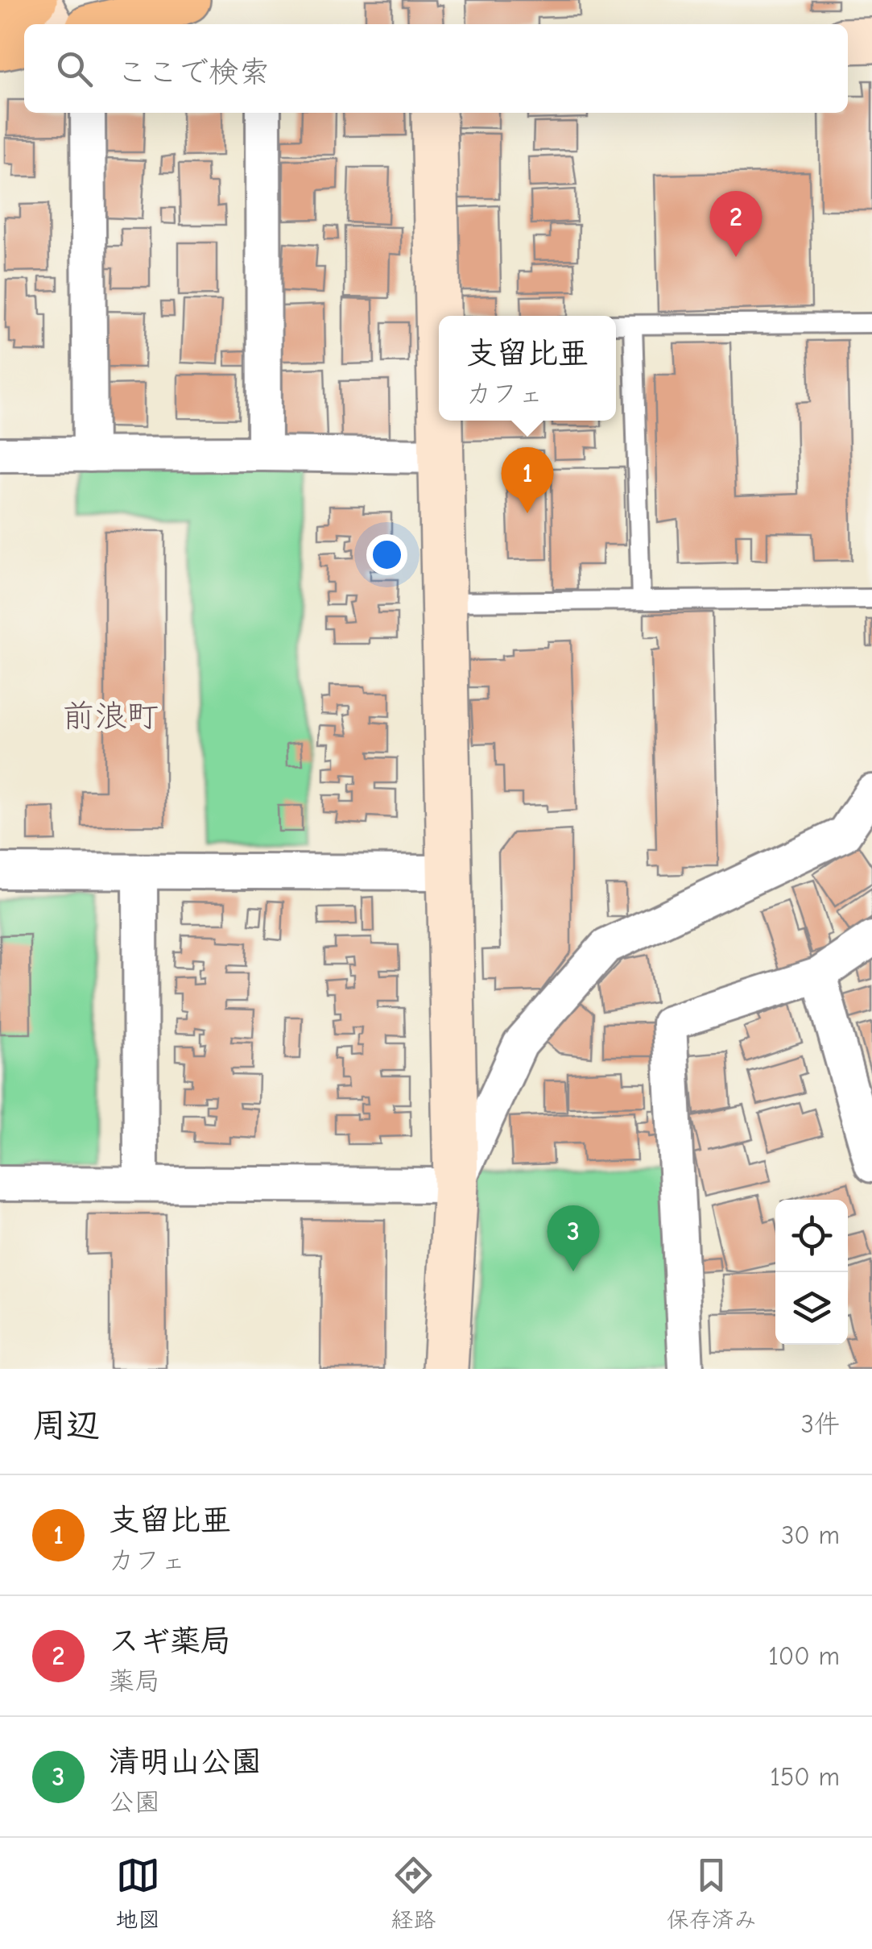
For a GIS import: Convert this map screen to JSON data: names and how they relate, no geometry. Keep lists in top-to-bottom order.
{
  "districts": ["前浪町"],
  "page": {
    "search": "ここで検索",
    "pins": ["2", "1", "3"],
    "popup": ["支留比亜", "カフェ"],
    "heading": ["周辺", "3件"],
    "list": [
      {
        "mark": "1",
        "name": "支留比亜",
        "note": "カフェ",
        "value": "30 m"
      },
      {
        "mark": "2",
        "name": "スギ薬局",
        "note": "薬局",
        "value": "100 m"
      },
      {
        "mark": "3",
        "name": "清明山公園",
        "note": "公園",
        "value": "150 m"
      }
    ],
    "nav": ["地図", "経路", "保存済み"]
  }
}
